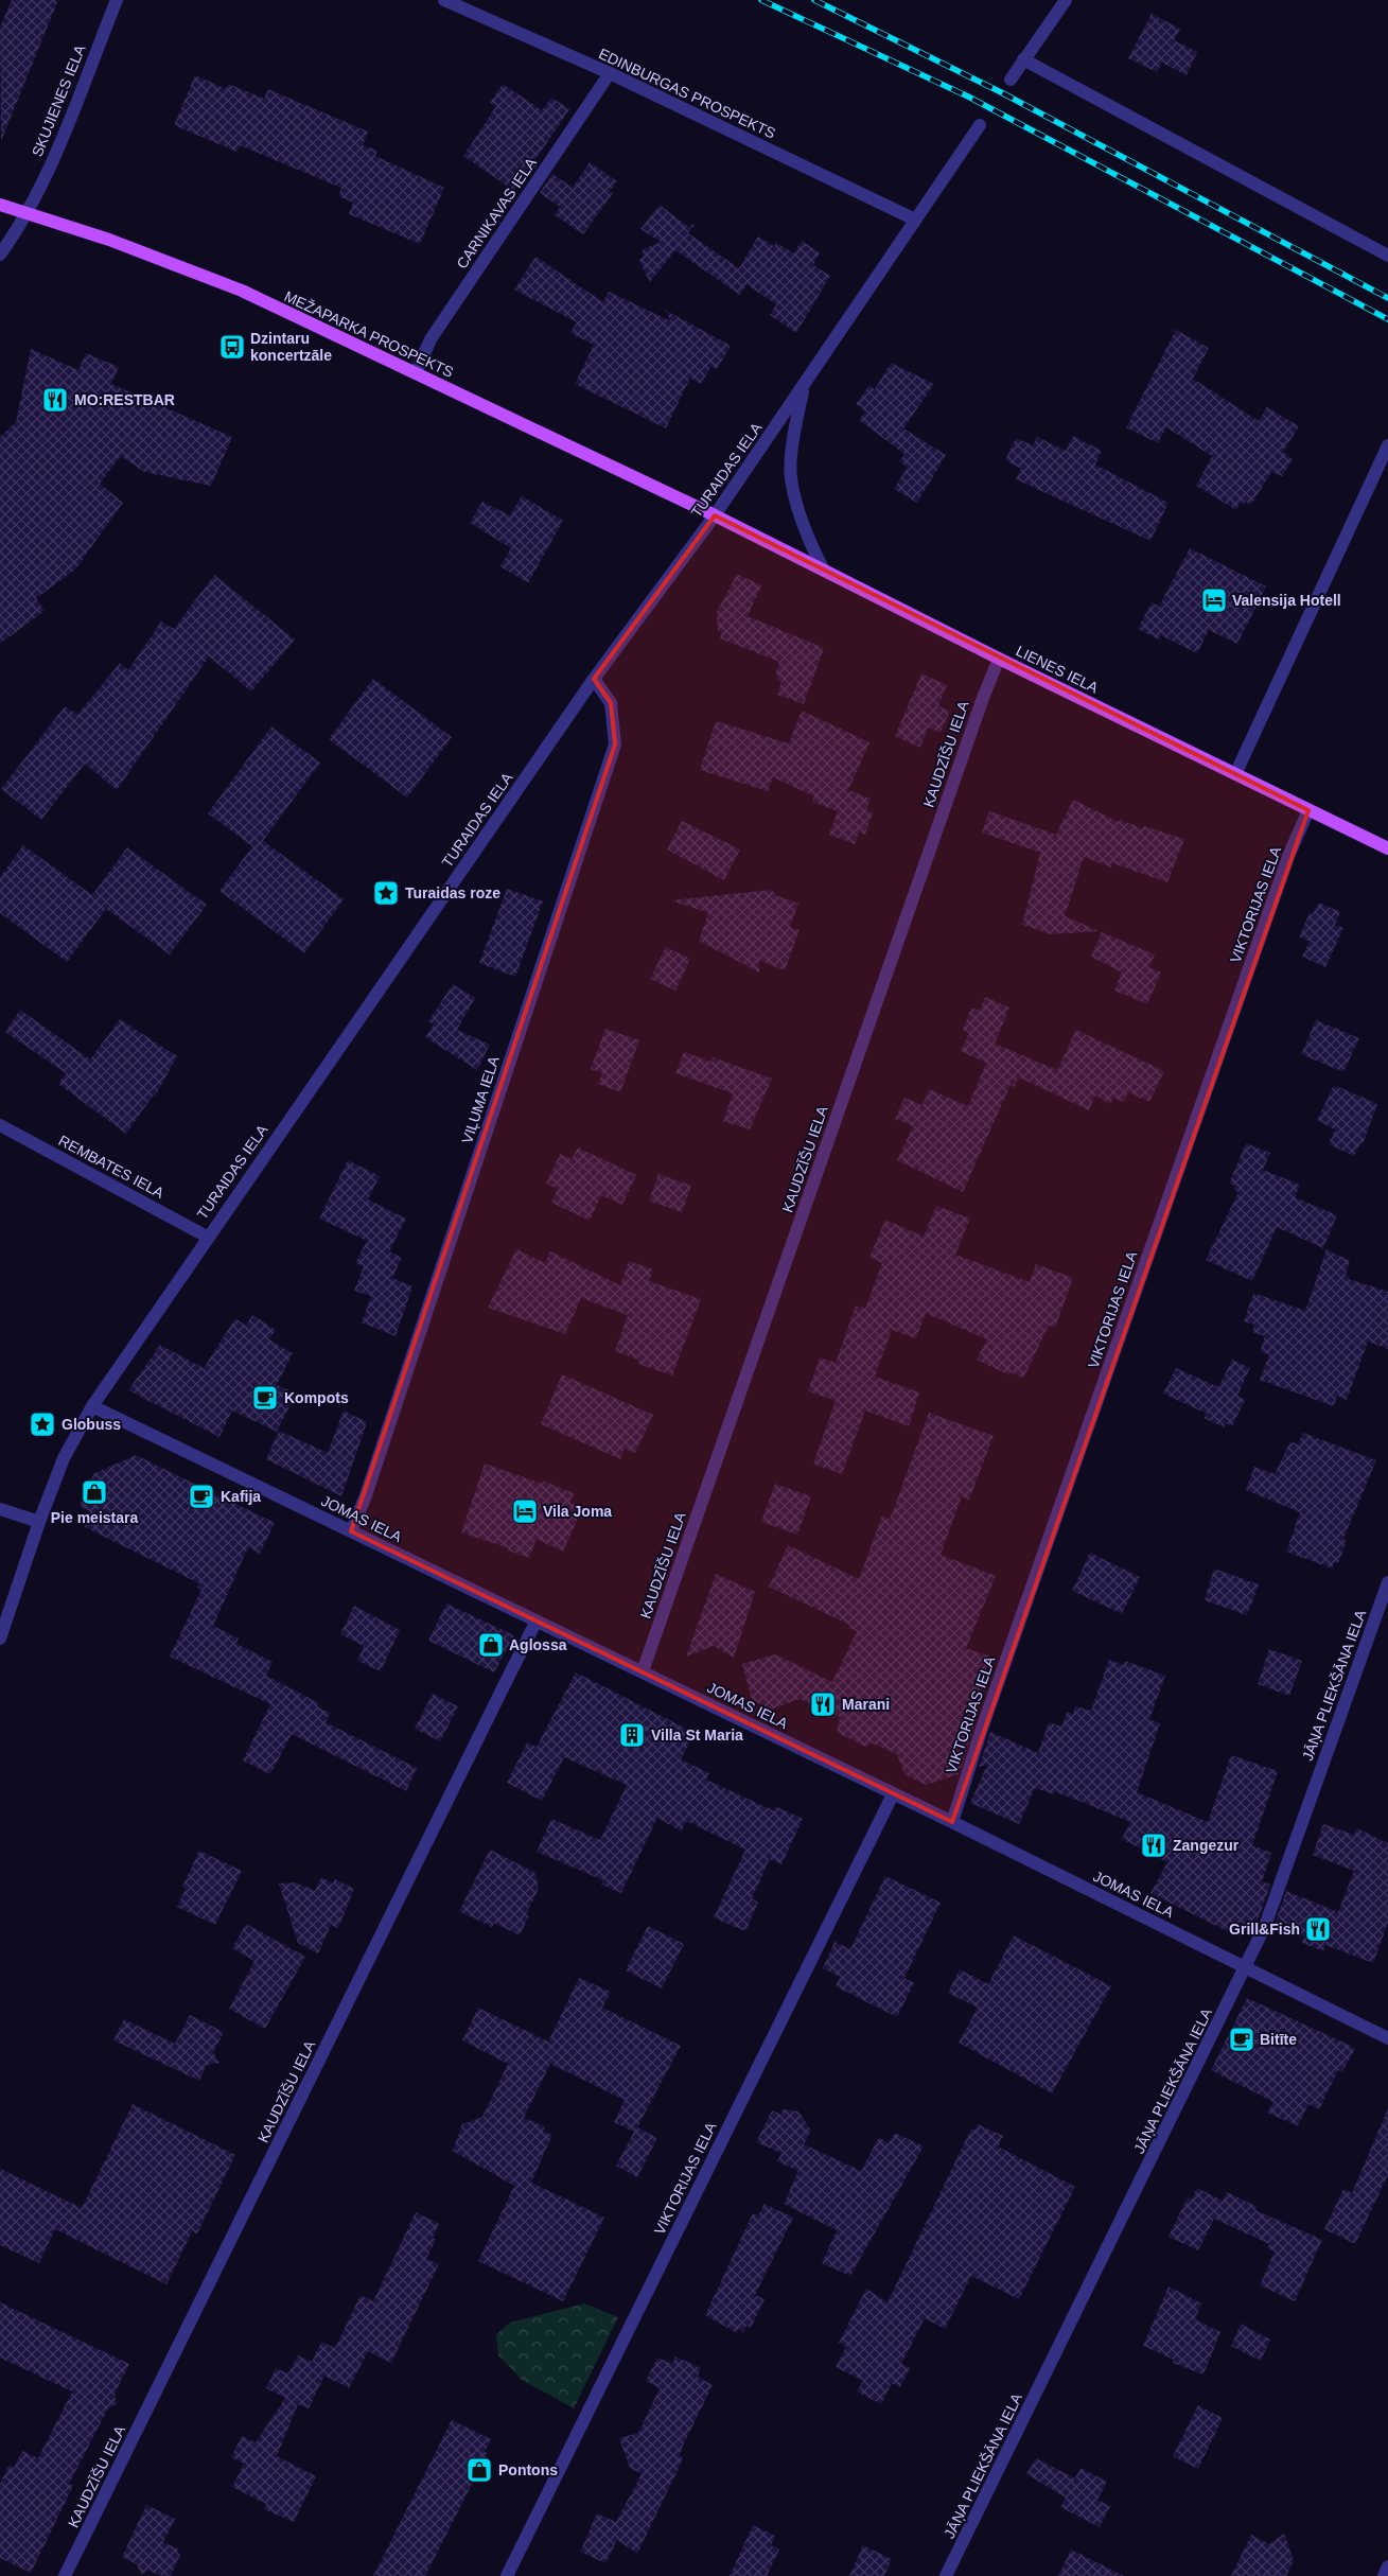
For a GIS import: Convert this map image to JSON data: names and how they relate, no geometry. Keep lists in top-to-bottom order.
{
  "streets": {
    "main road": ["MEŽAPARKA PROSPEKTS", "LIENES IELA"],
    "street": [
      "EDINBURGAS PROSPEKTS",
      "SKUJIENES IELA",
      "CARNIKAVAS IELA",
      "TURAIDAS IELA",
      "KAUDZĪŠU IELA",
      "VIKTORIJAS IELA",
      "VIĻUMA IELA",
      "REMBATES IELA",
      "JOMAS IELA",
      "JĀŅA PLIEKŠĀNA IELA"
    ]
  },
  "crossings": [
    ["EDINBURGAS PROSPEKTS", "CARNIKAVAS IELA"],
    ["EDINBURGAS PROSPEKTS", "TURAIDAS IELA"],
    ["SKUJIENES IELA", "MEŽAPARKA PROSPEKTS"],
    ["CARNIKAVAS IELA", "MEŽAPARKA PROSPEKTS"],
    ["MEŽAPARKA PROSPEKTS", "TURAIDAS IELA"],
    ["MEŽAPARKA PROSPEKTS", "LIENES IELA"],
    ["TURAIDAS IELA", "LIENES IELA"],
    ["TURAIDAS IELA", "VIĻUMA IELA"],
    ["TURAIDAS IELA", "REMBATES IELA"],
    ["TURAIDAS IELA", "JOMAS IELA"],
    ["LIENES IELA", "KAUDZĪŠU IELA"],
    ["LIENES IELA", "VIKTORIJAS IELA"],
    ["KAUDZĪŠU IELA", "JOMAS IELA"],
    ["VIKTORIJAS IELA", "JOMAS IELA"],
    ["VIĻUMA IELA", "JOMAS IELA"],
    ["JOMAS IELA", "JĀŅA PLIEKŠĀNA IELA"]
  ],
  "places": {
    "bus stop": ["Dzintaru koncertzāle"],
    "restaurant": [
      "MO:RESTBAR",
      "Marani",
      "Zangezur",
      "Grill&Fish"
    ],
    "hotel": ["Valensija Hotell", "Vila Joma"],
    "place": ["Turaidas roze", "Globuss"],
    "cafe": ["Kompots", "Kafija", "Bitīte"],
    "shop": ["Pie meistara", "Aglossa", "Pontons"],
    "building": ["Villa St Maria"]
  }
}
